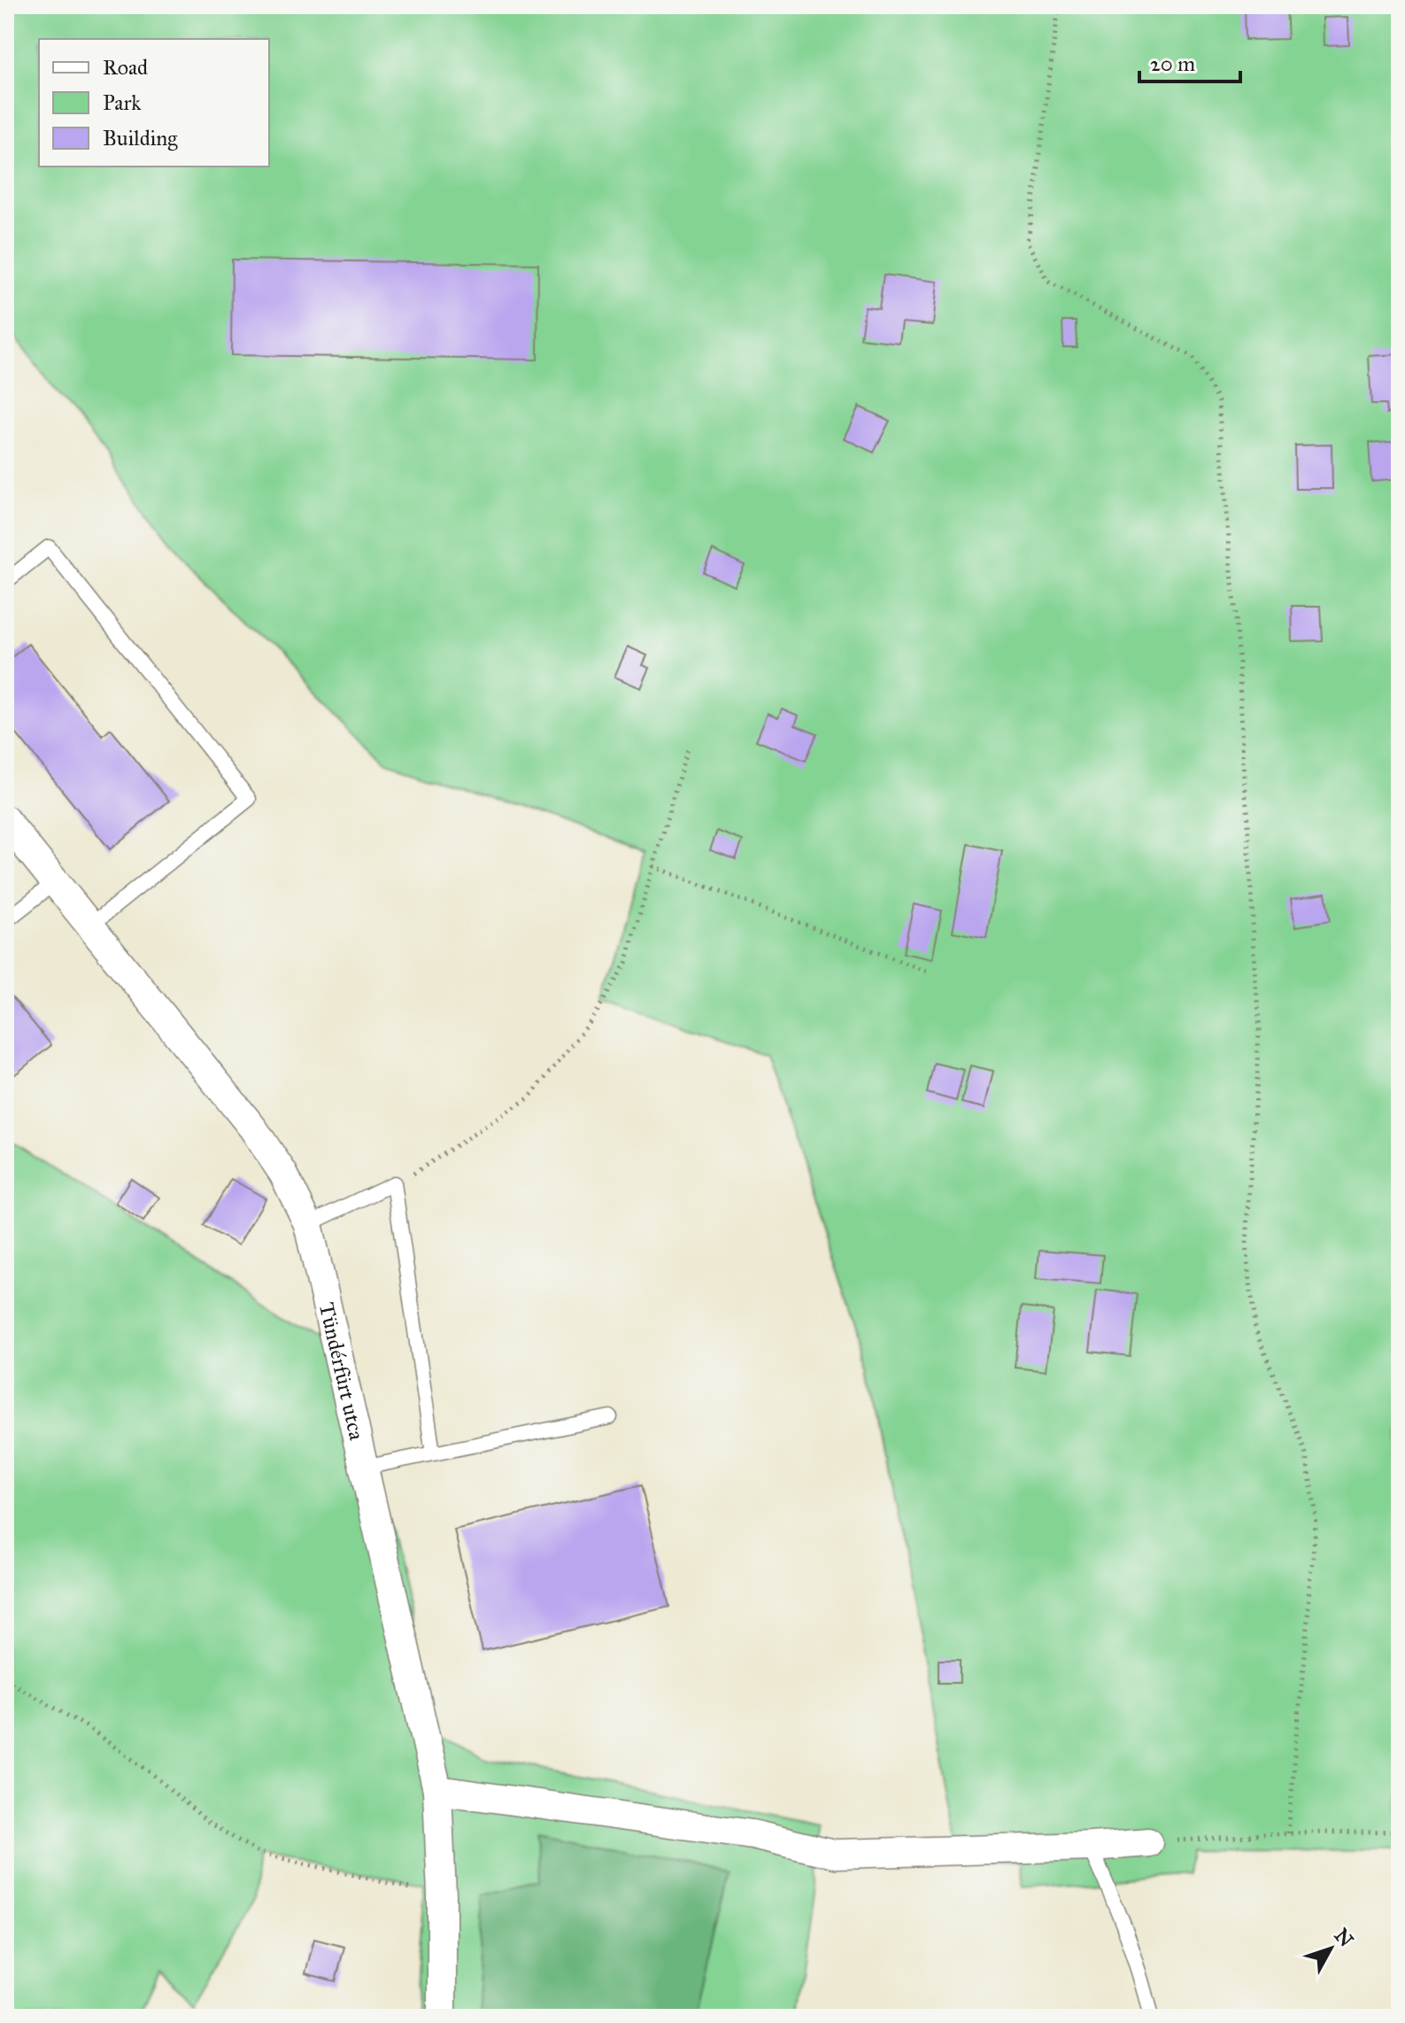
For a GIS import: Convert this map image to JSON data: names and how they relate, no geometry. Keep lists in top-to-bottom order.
{
  "streets": {
    "street": ["Tündérfürt utca"]
  },
  "legend": ["Road", "Park", "Building"],
  "scale_bar": "20 m",
  "north": "top right"
}
